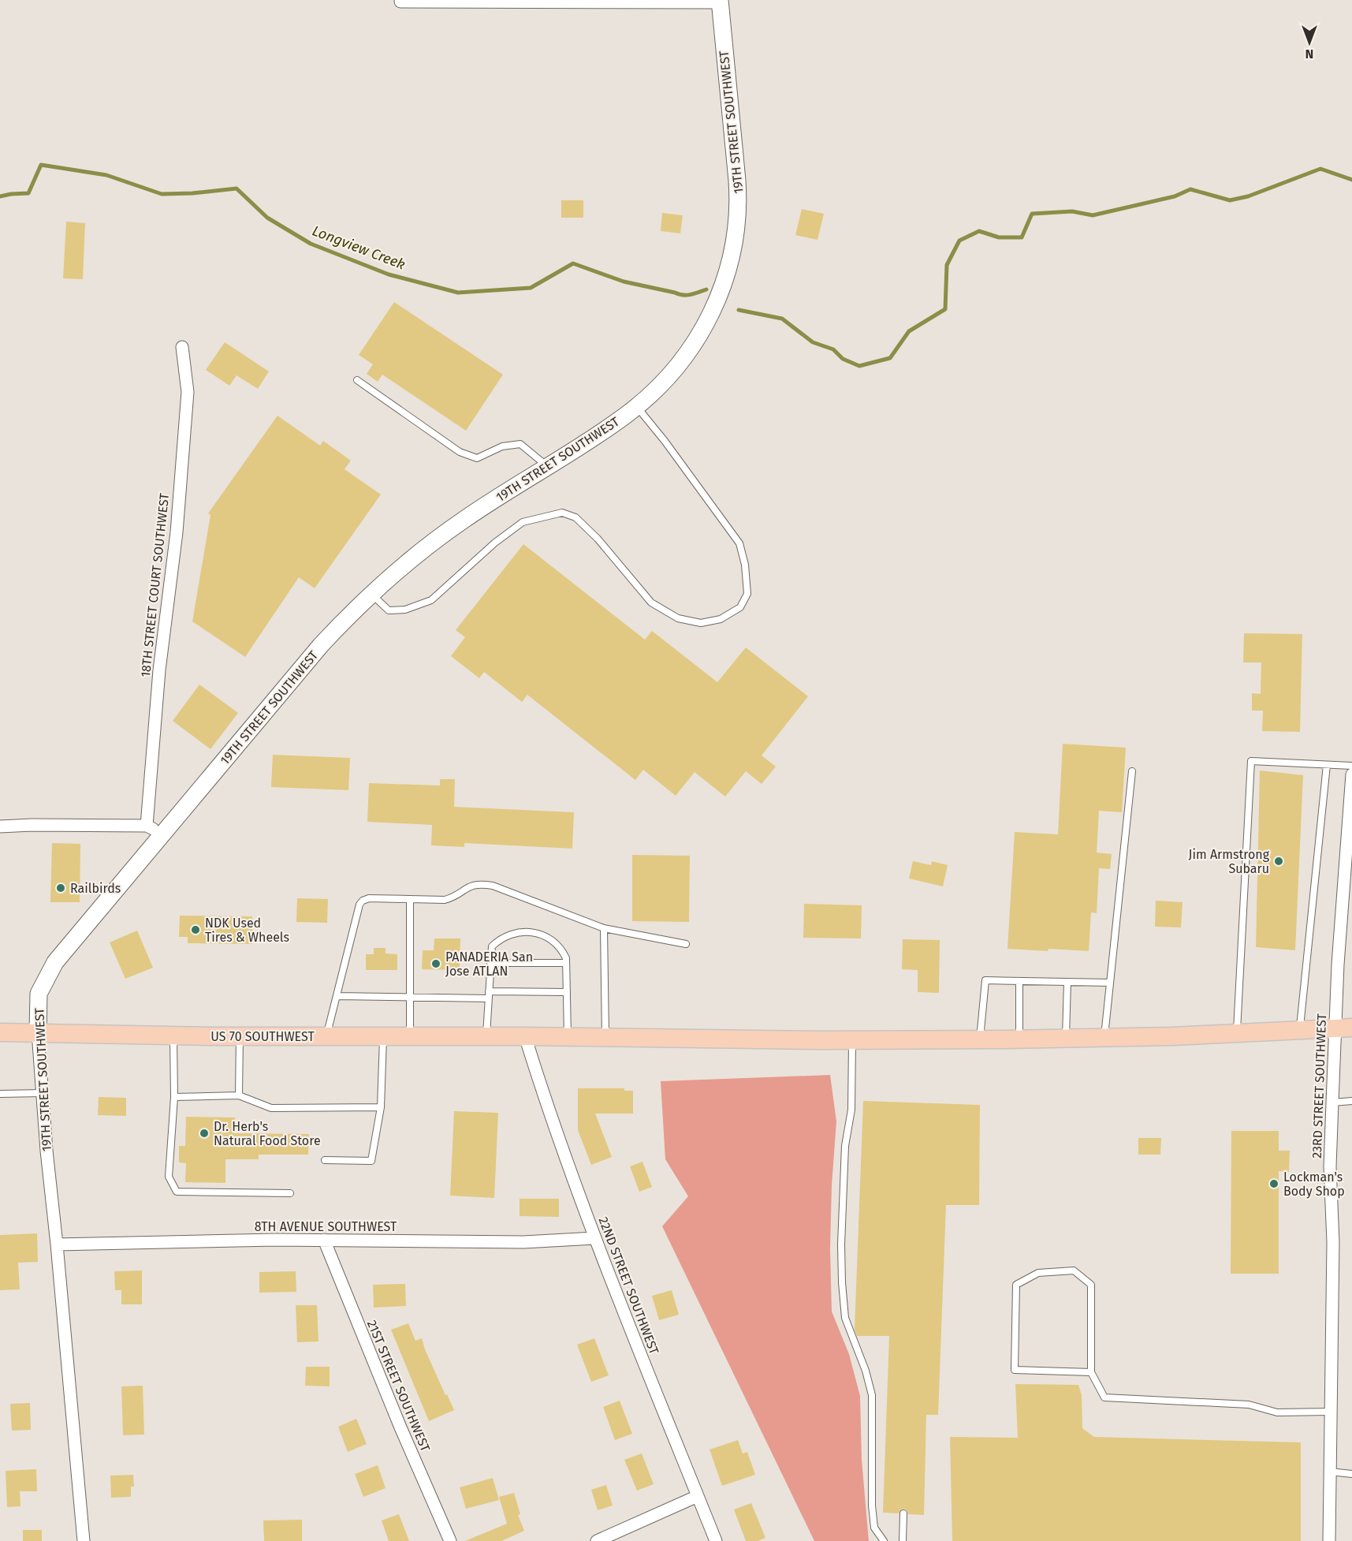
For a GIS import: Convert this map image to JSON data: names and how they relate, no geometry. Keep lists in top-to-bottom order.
{
  "streets": {
    "main road": ["US 70 SOUTHWEST"],
    "street": [
      "19TH STREET SOUTHWEST",
      "18TH STREET COURT SOUTHWEST",
      "23RD STREET SOUTHWEST",
      "8TH AVENUE SOUTHWEST",
      "22ND STREET SOUTHWEST",
      "21ST STREET SOUTHWEST"
    ]
  },
  "crossings": [
    ["19TH STREET SOUTHWEST", "US 70 SOUTHWEST"],
    ["19TH STREET SOUTHWEST", "8TH AVENUE SOUTHWEST"],
    ["US 70 SOUTHWEST", "23RD STREET SOUTHWEST"],
    ["US 70 SOUTHWEST", "22ND STREET SOUTHWEST"],
    ["8TH AVENUE SOUTHWEST", "22ND STREET SOUTHWEST"],
    ["8TH AVENUE SOUTHWEST", "21ST STREET SOUTHWEST"]
  ],
  "water": ["Longview Creek"],
  "places": [
    "Jim Armstrong Subaru",
    "Railbirds",
    "NDK Used Tires & Wheels",
    "PANADERIA San Jose ATLAN",
    "Dr. Herb's Natural Food Store",
    "Lockman's Body Shop"
  ],
  "north": "bottom"
}
